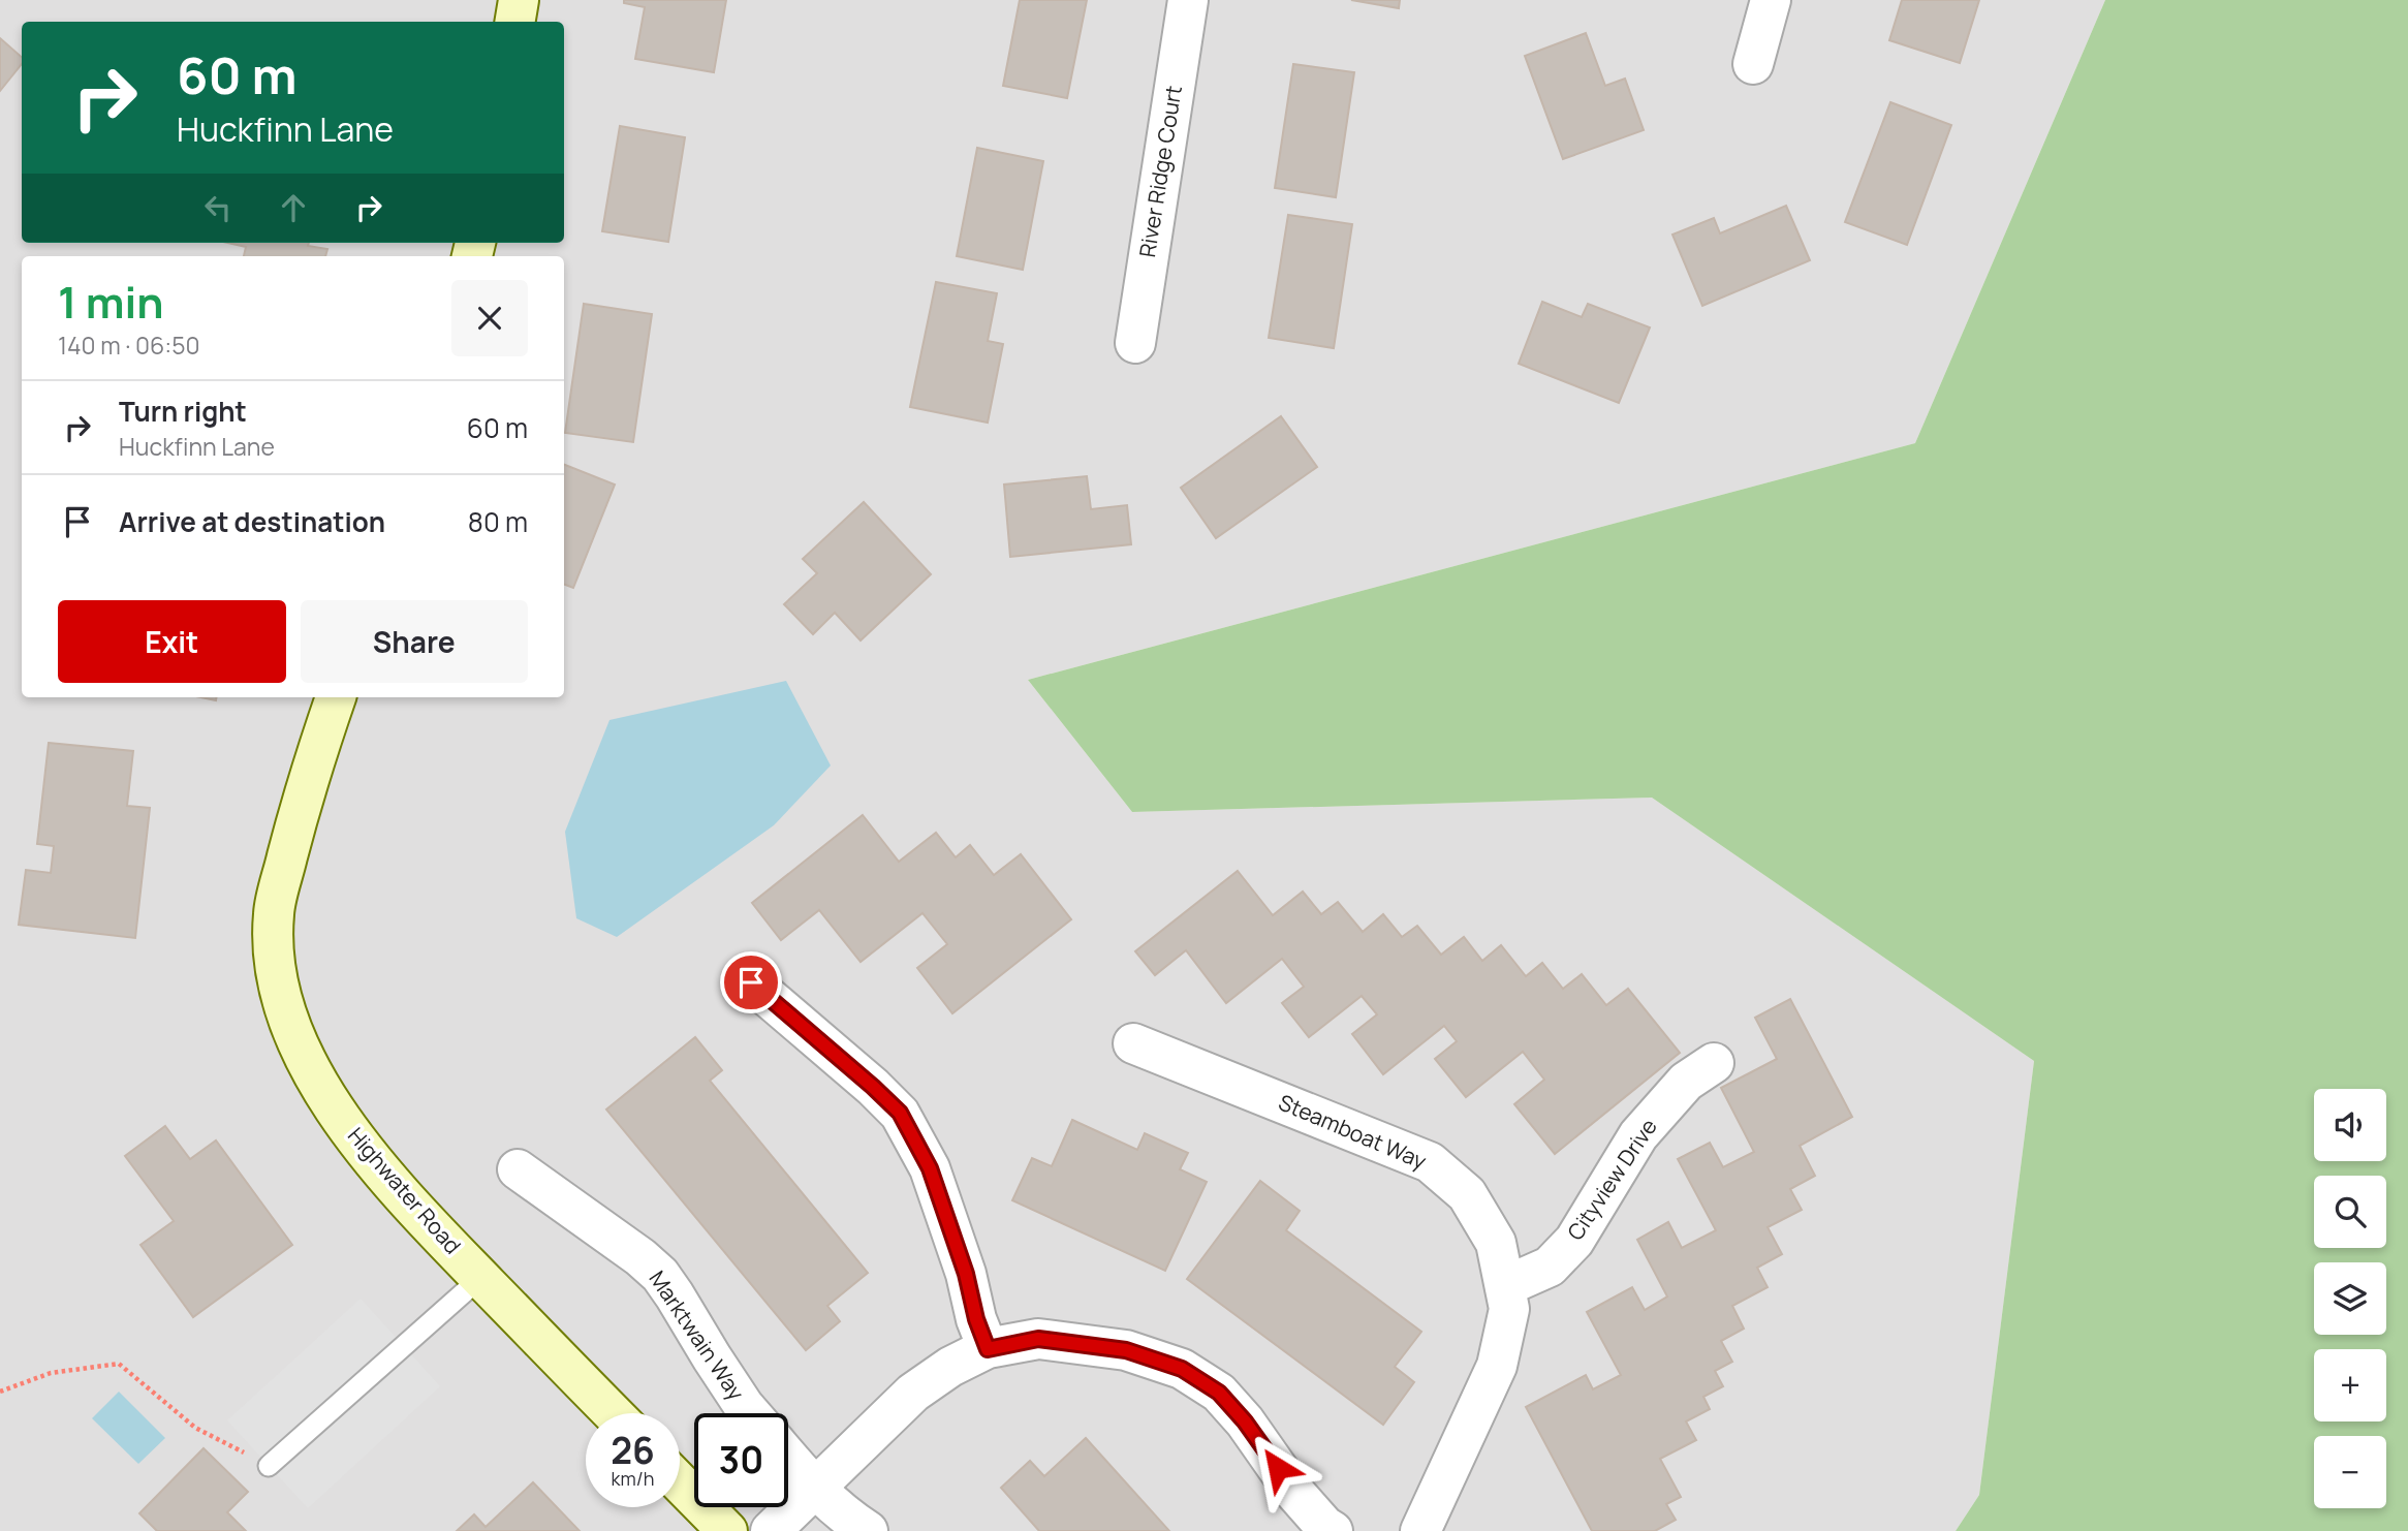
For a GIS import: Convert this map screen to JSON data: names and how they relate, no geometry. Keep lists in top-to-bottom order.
{
  "streets": {
    "street": [
      "River Ridge Court",
      "Steamboat Way",
      "Cityview Drive",
      "Highwater Road",
      "Marktwain Way"
    ]
  },
  "crossings": [
    ["Steamboat Way", "Cityview Drive"]
  ],
  "page": {
    "turn": ["60 m", "Huckfinn Lane"],
    "heading": ["1 min", "140 m · 06:50"],
    "list": [
      {
        "name": "Turn right",
        "note": "Huckfinn Lane",
        "value": "60 m"
      },
      {
        "name": "Arrive at destination",
        "value": "80 m"
      }
    ],
    "buttons": ["Exit", "Share"],
    "map_buttons": ["+", "−"],
    "speed": "26 km/h",
    "limit": "30"
  }
}
